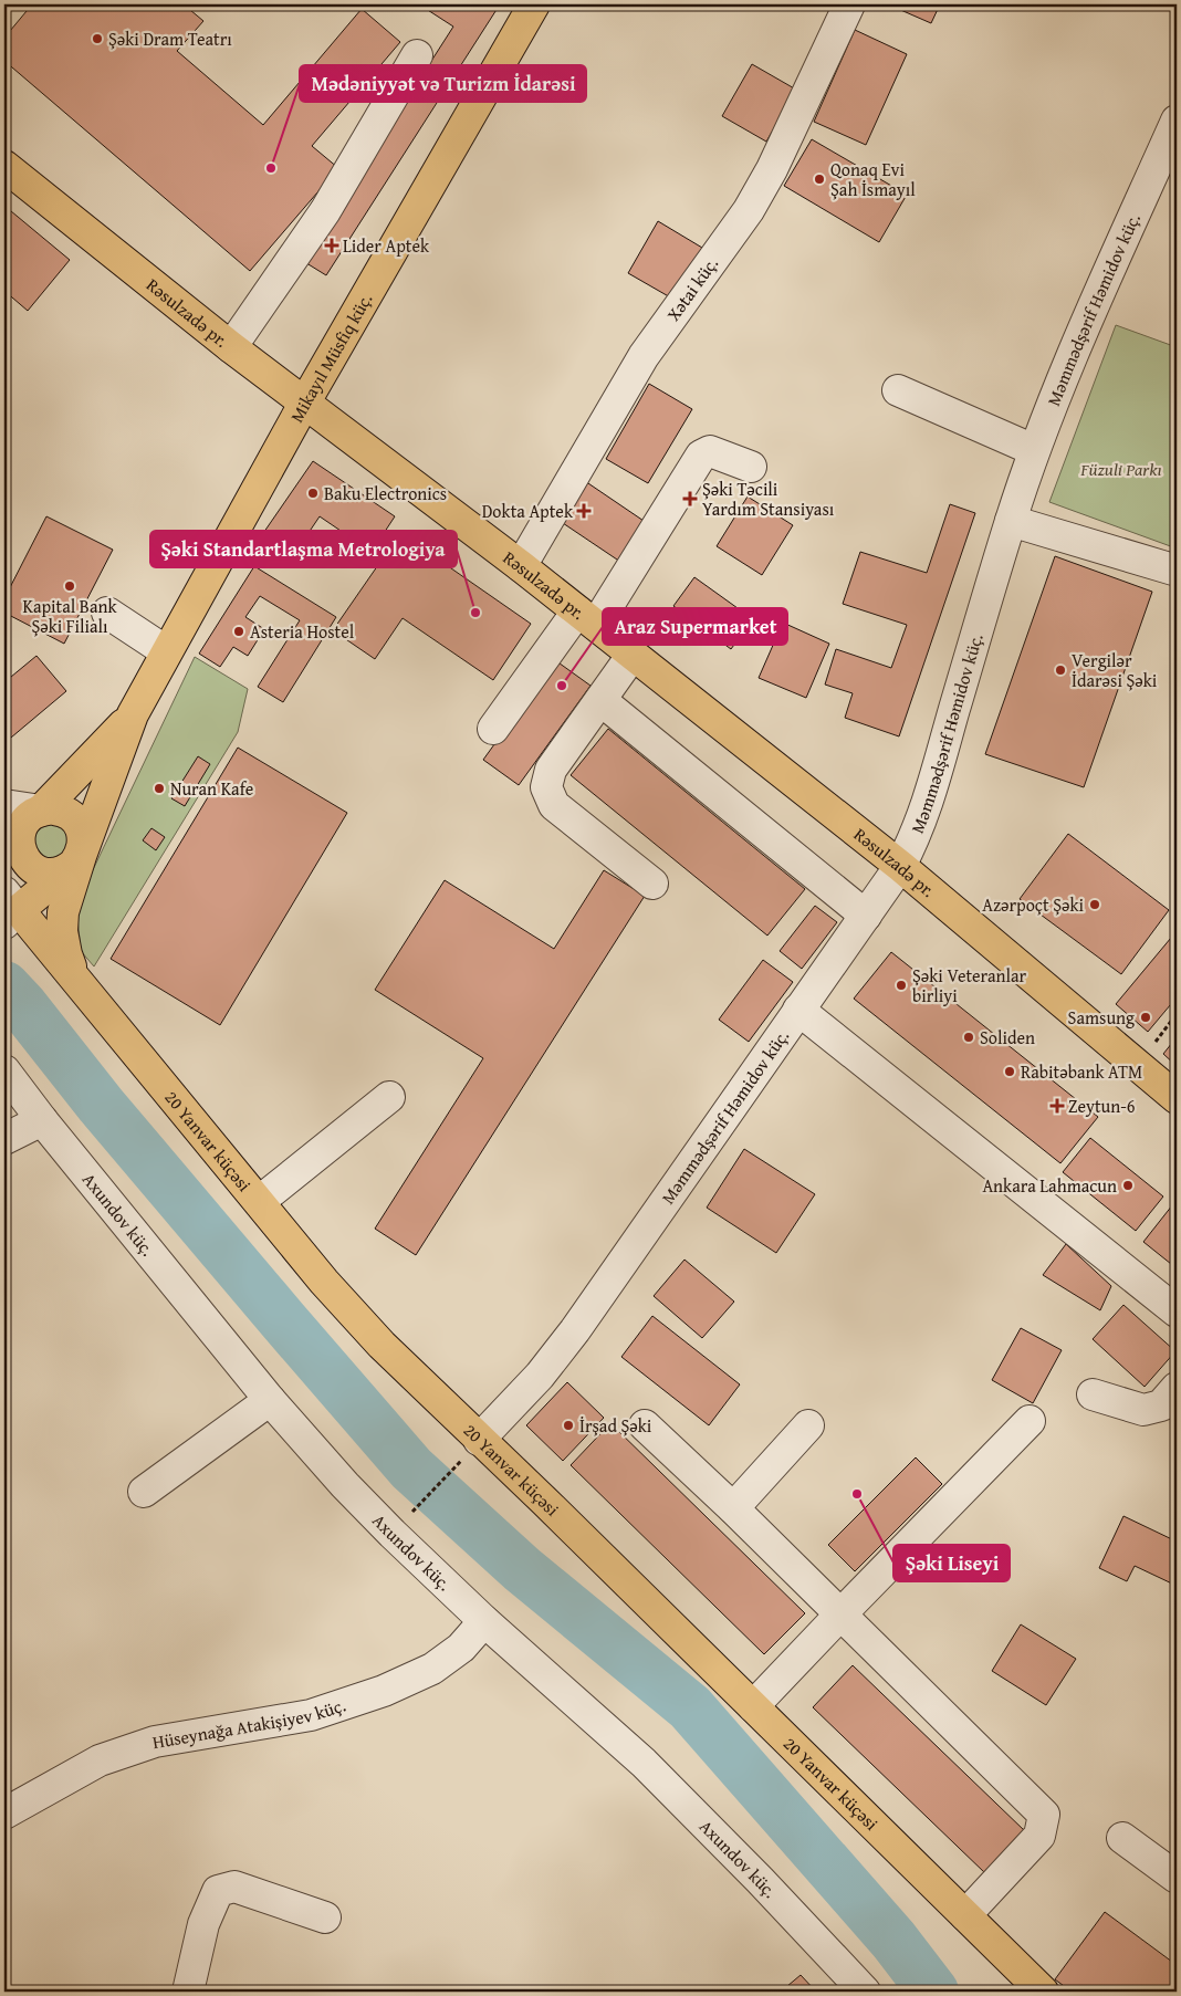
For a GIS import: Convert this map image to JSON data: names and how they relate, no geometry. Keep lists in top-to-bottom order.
{
  "streets": {
    "main road": ["Rəsulzadə pr.", "Mikayıl Müsfiq küç.", "20 Yanvar küçəsi"],
    "street": [
      "Xətai küç.",
      "Məmmədşərif Həmidov küç.",
      "Axundov küç.",
      "Hüseynağa Atakişiyev küç."
    ]
  },
  "crossings": [
    ["Xətai küç.", "Rəsulzadə pr."],
    ["Məmmədşərif Həmidov küç.", "Rəsulzadə pr."],
    ["Məmmədşərif Həmidov küç.", "20 Yanvar küçəsi"],
    ["Rəsulzadə pr.", "Mikayıl Müsfiq küç."],
    ["Axundov küç.", "Hüseynağa Atakişiyev küç."]
  ],
  "parks": ["Füzuli Parkı"],
  "places": {
    "other": [
      "Şəki Dram Teatrı",
      "Mədəniyyət və Turizm İdarəsi",
      "Qonaq Evi Şah İsmayıl",
      "Baku Electronics",
      "Kapital Bank Şəki Filialı",
      "Şəki Standartlaşma Metrologiya",
      "Asteria Hostel",
      "Vergilər İdarəsi Şəki",
      "Araz Supermarket",
      "Nuran Kafe",
      "Azərpoçt Şəki",
      "Şəki Veteranlar birliyi",
      "Samsung",
      "Soliden",
      "Rabitəbank ATM",
      "Ankara Lahmacun",
      "İrşad Şəki",
      "Şəki Liseyi"
    ],
    "health": [
      "Lider Aptek",
      "Şəki Təcili Yardım Stansiyası",
      "Dokta Aptek",
      "Zeytun-6"
    ]
  }
}
